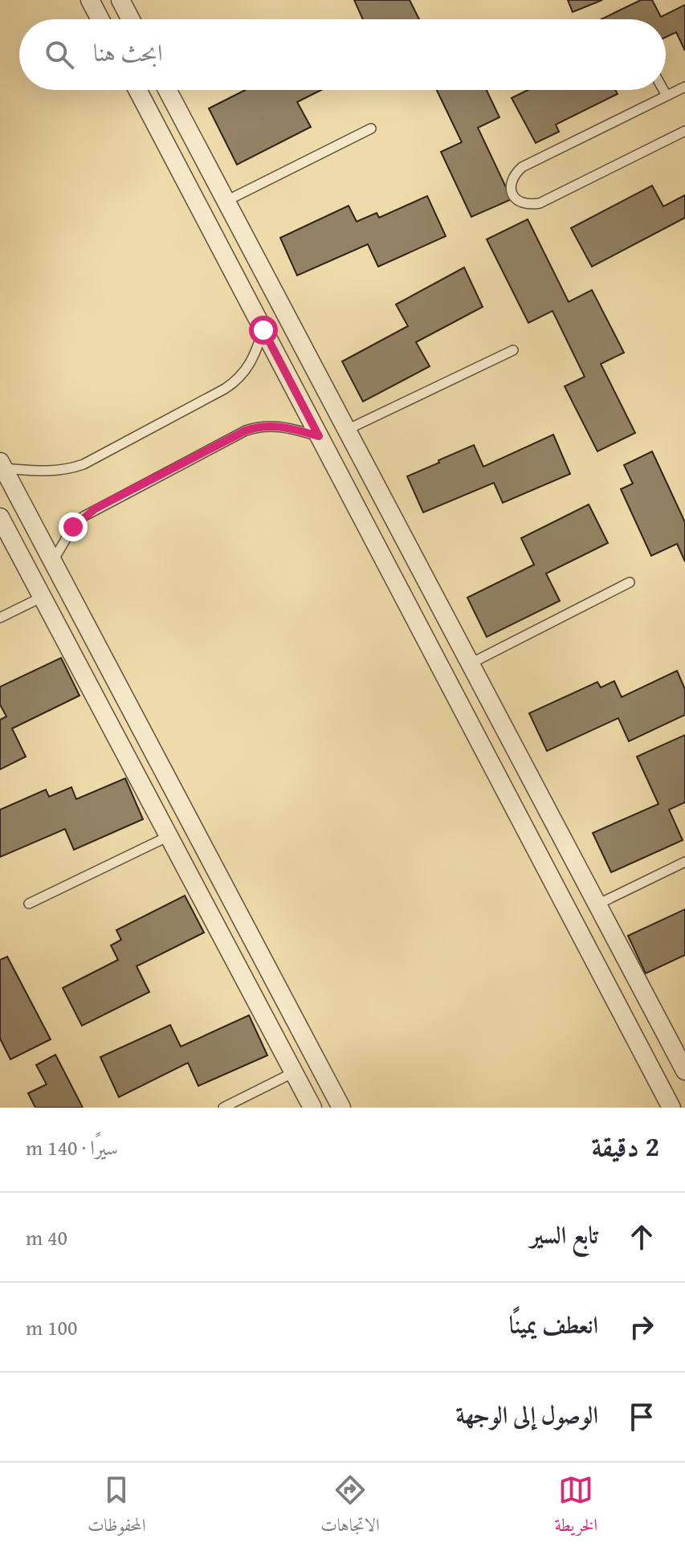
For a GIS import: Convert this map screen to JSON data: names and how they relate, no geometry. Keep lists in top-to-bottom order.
{
  "page": {
    "search": "ابحث هنا",
    "heading": ["2 دقيقة", "سيرًا · 140 m"],
    "list": [
      ["تابع السير", "40 m"],
      ["انعطف يمينًا", "100 m"],
      "الوصول إلى الوجهة"
    ],
    "nav": ["الخريطة", "الاتجاهات", "المحفوظات"]
  }
}
